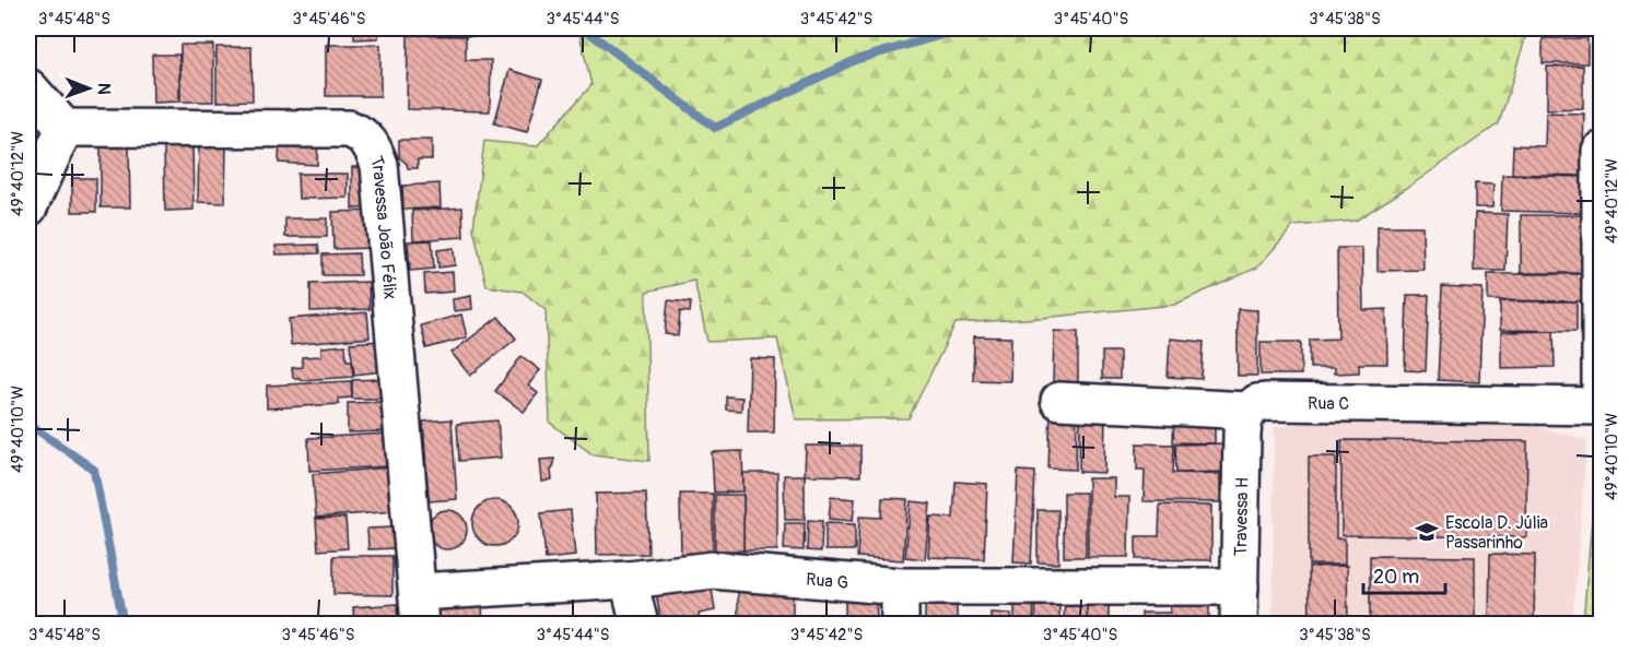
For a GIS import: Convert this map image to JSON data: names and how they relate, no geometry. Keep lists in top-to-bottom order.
{
  "streets": {
    "street": [
      "Travessa João Félix",
      "Rua C",
      "Travessa H",
      "Rua G"
    ]
  },
  "crossings": [
    ["Travessa João Félix", "Rua G"],
    ["Rua C", "Travessa H"],
    ["Travessa H", "Rua G"]
  ],
  "places": {
    "school or university": ["Escola D. Júlia Passarinho"]
  },
  "scale_bar": "20 m",
  "north": "right",
  "coordinates": [
    "3°45'48\"S",
    "3°45'46\"S",
    "3°45'44\"S",
    "3°45'42\"S",
    "3°45'40\"S",
    "3°45'38\"S",
    "49°40'12\"W",
    "49°40'10\"W"
  ]
}
